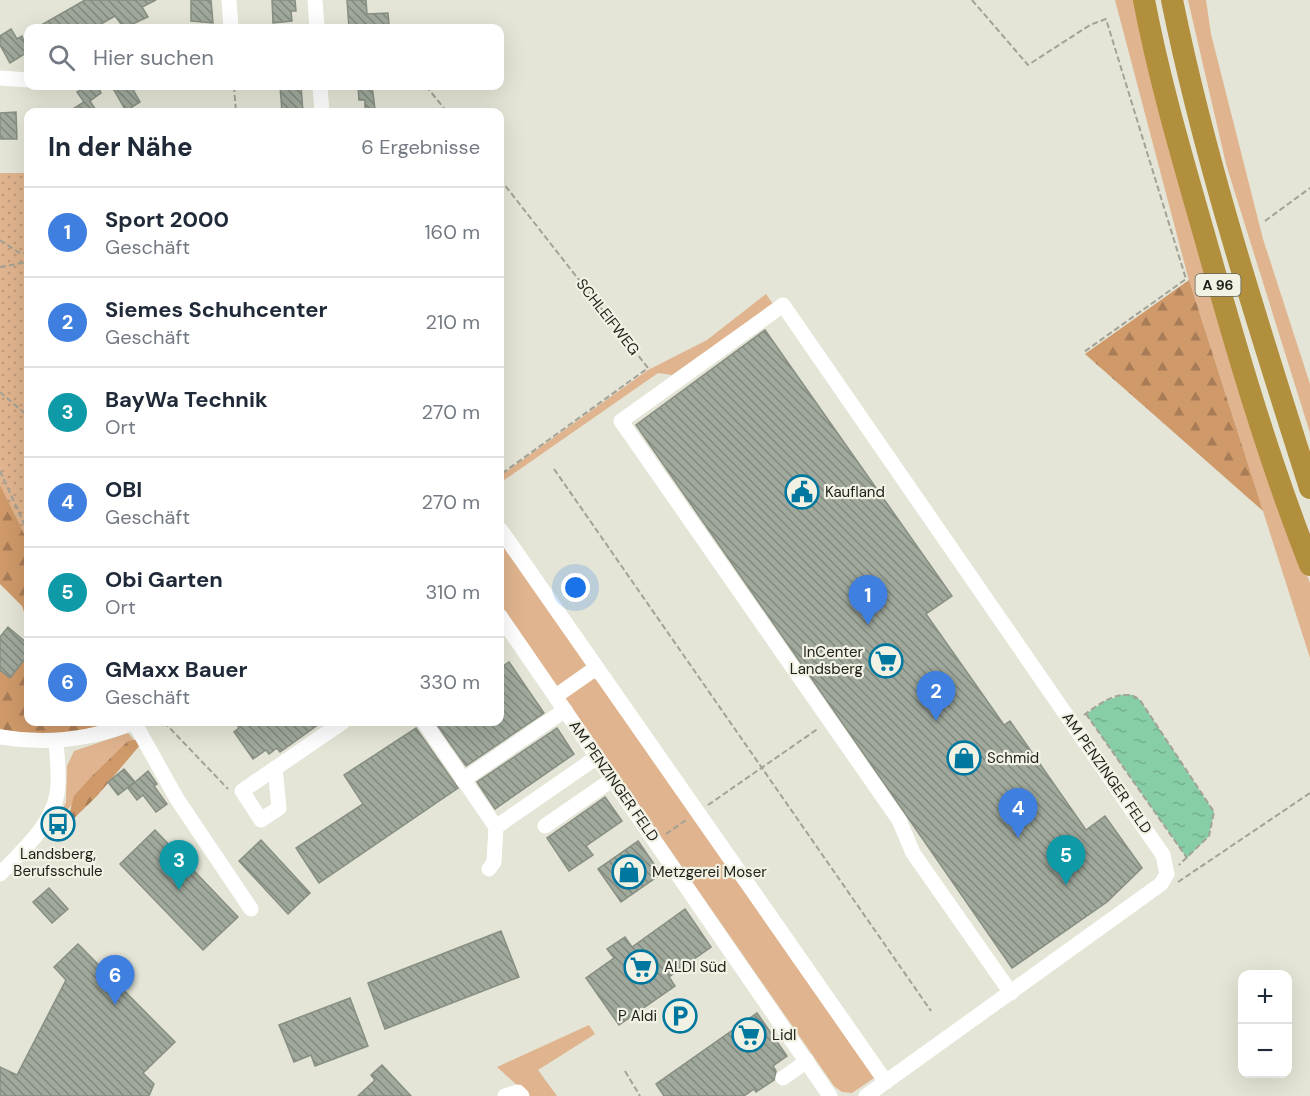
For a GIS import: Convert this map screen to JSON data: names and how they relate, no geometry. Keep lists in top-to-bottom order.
{
  "streets": {
    "highway": ["A 96"],
    "street": ["AM PENZINGER FELD"],
    "path": ["SCHLEIFWEG"]
  },
  "places": {
    "public building": ["Kaufland"],
    "supermarket": ["InCenter Landsberg", "ALDI Süd", "Lidl"],
    "shop": ["Schmid", "Metzgerei Moser"],
    "bus stop": ["Landsberg, Berufsschule"],
    "parking": ["P Aldi"]
  },
  "page": {
    "search": "Hier suchen",
    "heading": ["In der Nähe", "6 Ergebnisse"],
    "list": [
      {
        "mark": "1",
        "name": "Sport 2000",
        "note": "Geschäft",
        "value": "160 m"
      },
      {
        "mark": "2",
        "name": "Siemes Schuhcenter",
        "note": "Geschäft",
        "value": "210 m"
      },
      {
        "mark": "3",
        "name": "BayWa Technik",
        "note": "Ort",
        "value": "270 m"
      },
      {
        "mark": "4",
        "name": "OBI",
        "note": "Geschäft",
        "value": "270 m"
      },
      {
        "mark": "5",
        "name": "Obi Garten",
        "note": "Ort",
        "value": "310 m"
      },
      {
        "mark": "6",
        "name": "GMaxx Bauer",
        "note": "Geschäft",
        "value": "330 m"
      }
    ],
    "pins": [
      "1",
      "2",
      "4",
      "5",
      "3",
      "6"
    ],
    "map_buttons": ["+", "−"]
  }
}
